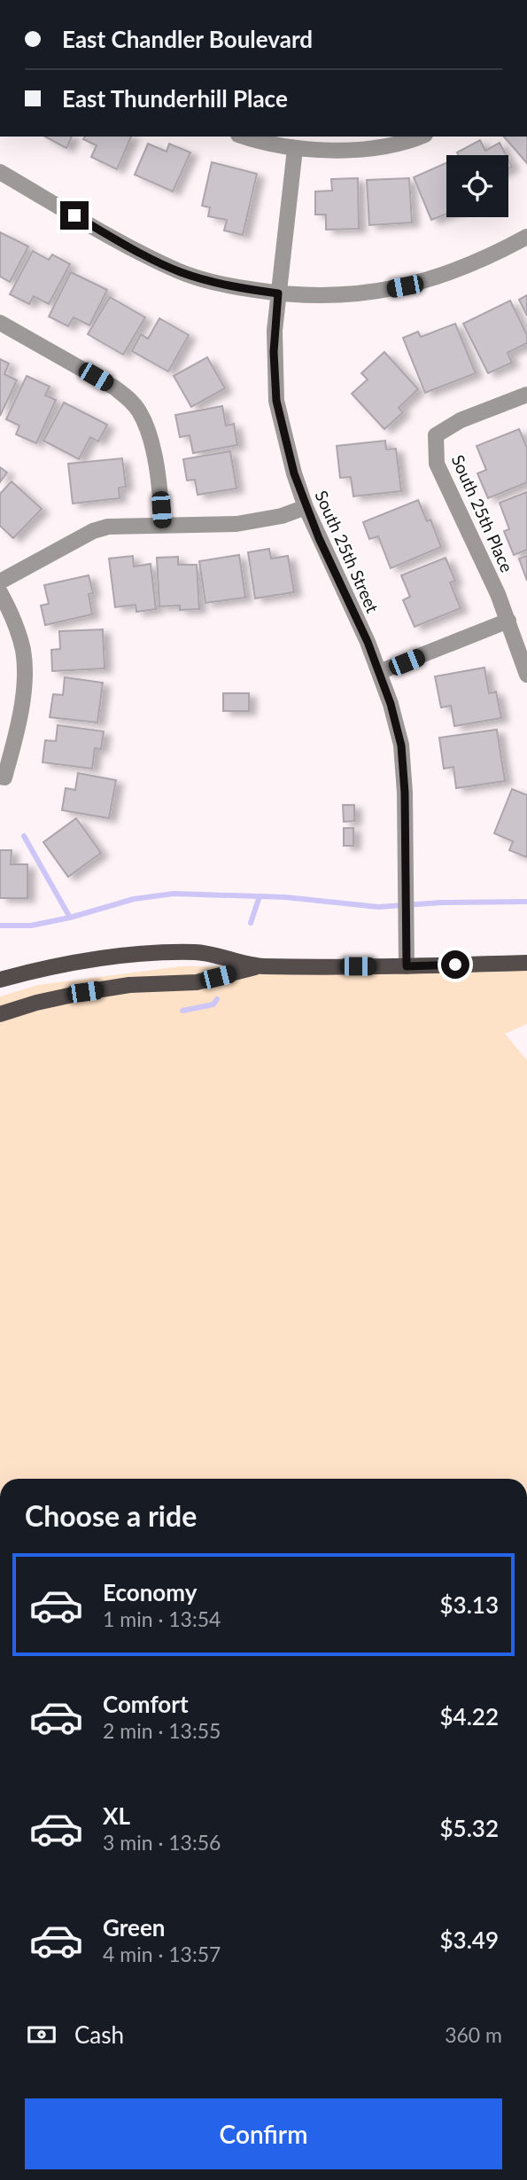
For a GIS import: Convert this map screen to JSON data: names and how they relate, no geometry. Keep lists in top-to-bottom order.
{
  "streets": {
    "street": ["South 25th Place", "South 25th Street"]
  },
  "page": {
    "banner": ["East Chandler Boulevard", "East Thunderhill Place"],
    "heading": "Choose a ride",
    "list": [
      {
        "name": "Economy",
        "note": "1 min · 13:54",
        "value": "$3.13"
      },
      {
        "name": "Comfort",
        "note": "2 min · 13:55",
        "value": "$4.22"
      },
      {
        "name": "XL",
        "note": "3 min · 13:56",
        "value": "$5.32"
      },
      {
        "name": "Green",
        "note": "4 min · 13:57",
        "value": "$3.49"
      }
    ],
    "pay": ["Cash", "360 m"],
    "buttons": "Confirm"
  }
}
